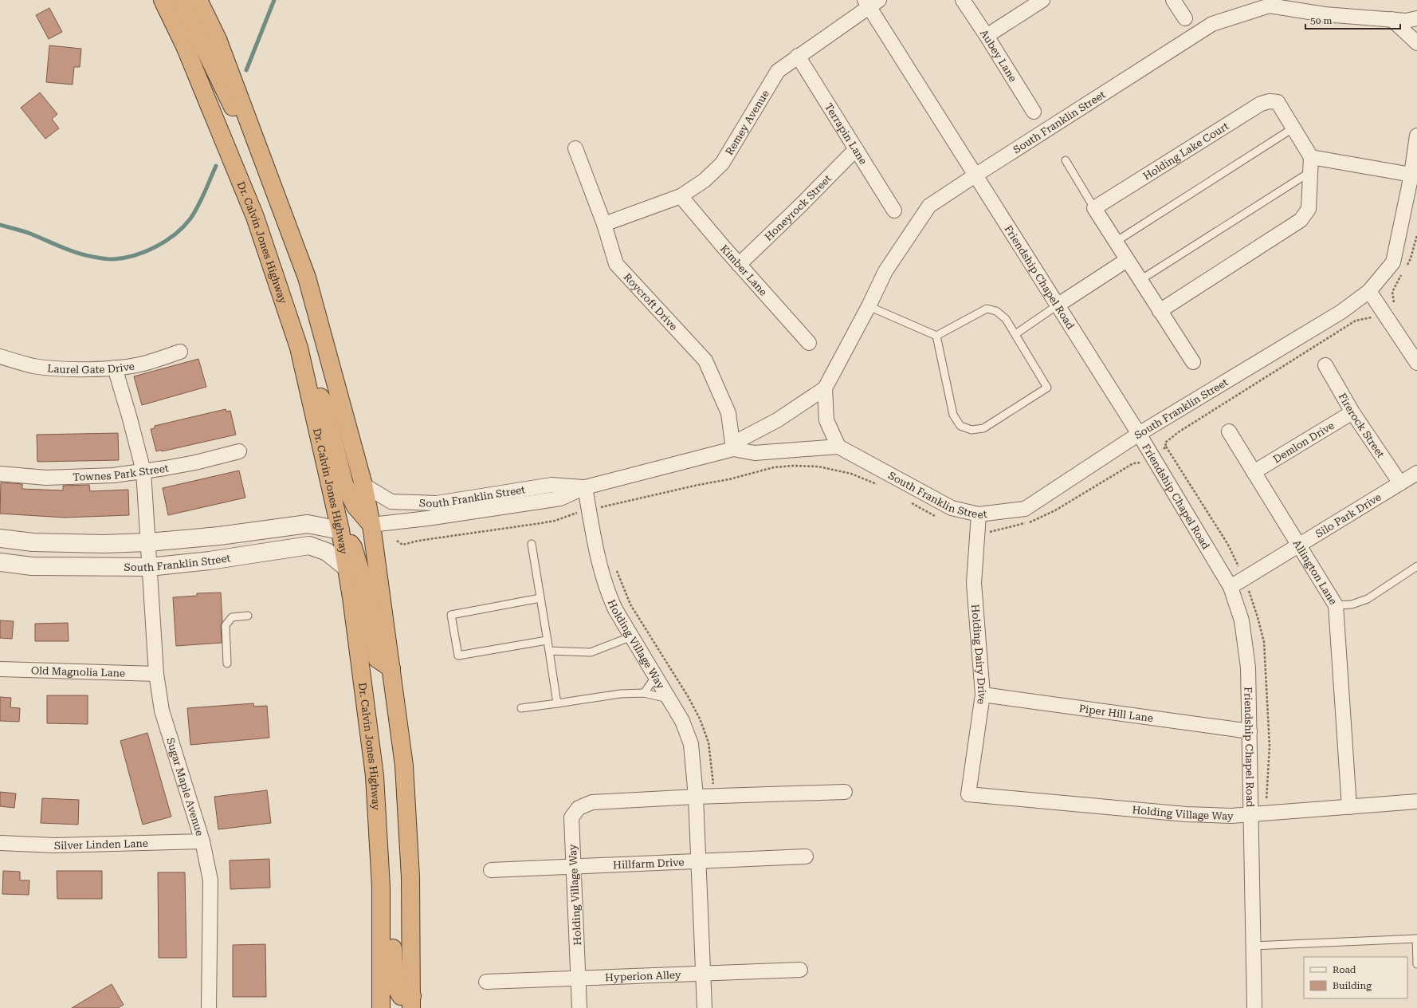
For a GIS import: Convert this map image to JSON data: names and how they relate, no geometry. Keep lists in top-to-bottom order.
{
  "streets": {
    "highway": ["Dr. Calvin Jones Highway"],
    "street": [
      "Aubey Lane",
      "South Franklin Street",
      "Remey Avenue",
      "Terrapin Lane",
      "Holding Lake Court",
      "Honeyrock Street",
      "Kimber Lane",
      "Friendship Chapel Road",
      "Roycroft Drive",
      "Laurel Gate Drive",
      "Firerock Street",
      "Demlon Drive",
      "Townes Park Street",
      "Silo Park Drive",
      "Allington Lane",
      "Holding Village Way",
      "Holding Dairy Drive",
      "Old Magnolia Lane",
      "Piper Hill Lane",
      "Sugar Maple Avenue",
      "Silver Linden Lane",
      "Hillfarm Drive",
      "Hyperion Alley"
    ]
  },
  "crossings": [
    ["South Franklin Street", "Dr. Calvin Jones Highway"],
    ["South Franklin Street", "Friendship Chapel Road"],
    ["South Franklin Street", "Roycroft Drive"],
    ["South Franklin Street", "Holding Village Way"],
    ["South Franklin Street", "Holding Dairy Drive"],
    ["South Franklin Street", "Sugar Maple Avenue"],
    ["Remey Avenue", "Terrapin Lane"],
    ["Remey Avenue", "Kimber Lane"],
    ["Remey Avenue", "Friendship Chapel Road"],
    ["Remey Avenue", "Roycroft Drive"],
    ["Terrapin Lane", "Honeyrock Street"],
    ["Honeyrock Street", "Kimber Lane"],
    ["Friendship Chapel Road", "Silo Park Drive"],
    ["Friendship Chapel Road", "Holding Village Way"],
    ["Friendship Chapel Road", "Piper Hill Lane"],
    ["Laurel Gate Drive", "Sugar Maple Avenue"],
    ["Firerock Street", "Demlon Drive"],
    ["Firerock Street", "Silo Park Drive"],
    ["Demlon Drive", "Allington Lane"],
    ["Townes Park Street", "Sugar Maple Avenue"],
    ["Silo Park Drive", "Allington Lane"],
    ["Allington Lane", "Holding Village Way"],
    ["Holding Village Way", "Holding Dairy Drive"],
    ["Holding Village Way", "Hillfarm Drive"],
    ["Holding Village Way", "Hyperion Alley"],
    ["Holding Dairy Drive", "Piper Hill Lane"],
    ["Old Magnolia Lane", "Sugar Maple Avenue"],
    ["Sugar Maple Avenue", "Silver Linden Lane"]
  ],
  "legend": ["Road", "Building"],
  "scale_bar": "50 m"
}
